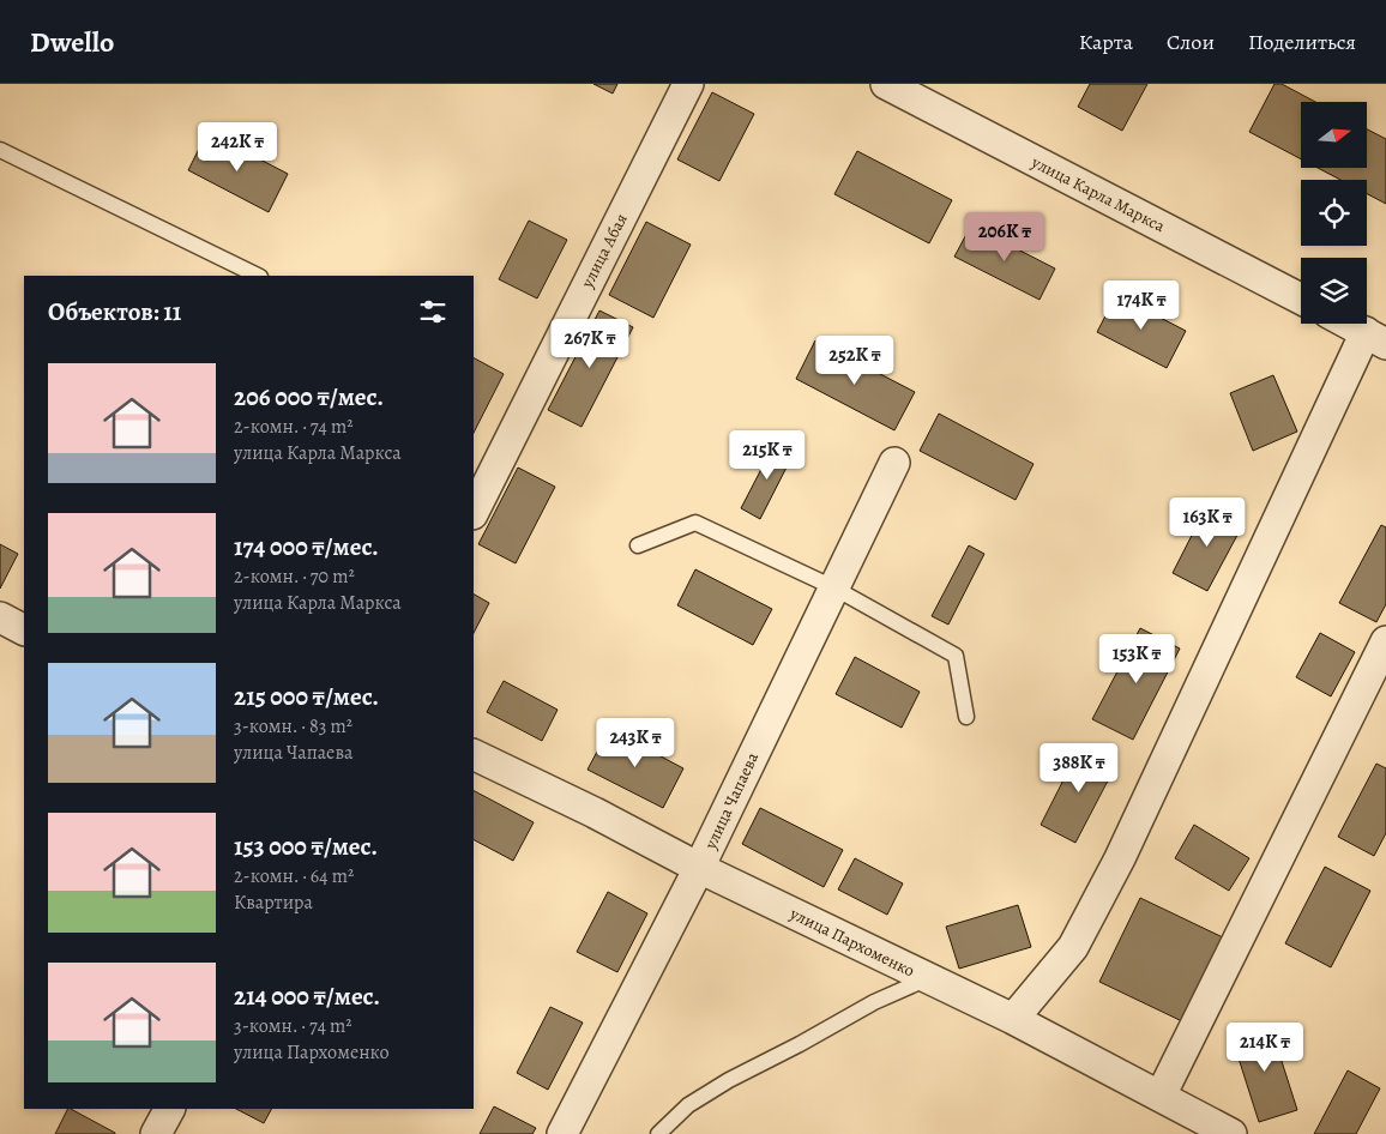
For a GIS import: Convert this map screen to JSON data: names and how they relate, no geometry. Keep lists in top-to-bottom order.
{
  "streets": {
    "street": [
      "улица Карла Маркса",
      "улица Абая",
      "улица Чапаева",
      "улица Пархоменко"
    ]
  },
  "crossings": [
    ["улица Чапаева", "улица Пархоменко"]
  ],
  "north": "right",
  "page": {
    "header": "Dwello",
    "nav": ["Карта", "Слои", "Поделиться"],
    "price": [
      "242K ₸",
      "206K ₸",
      "174K ₸",
      "267K ₸",
      "252K ₸",
      "215K ₸",
      "163K ₸",
      "153K ₸",
      "243K ₸",
      "388K ₸",
      "214K ₸"
    ],
    "heading": "Объектов: 11",
    "list": [
      {
        "name": "206 000 ₸/мес.",
        "note": "2-комн. · 74 m² · улица Карла Маркса"
      },
      {
        "name": "174 000 ₸/мес.",
        "note": "2-комн. · 70 m² · улица Карла Маркса"
      },
      {
        "name": "215 000 ₸/мес.",
        "note": "3-комн. · 83 m² · улица Чапаева"
      },
      {
        "name": "153 000 ₸/мес.",
        "note": "2-комн. · 64 m² · Квартира"
      },
      {
        "name": "214 000 ₸/мес.",
        "note": "3-комн. · 74 m² · улица Пархоменко"
      }
    ]
  }
}
